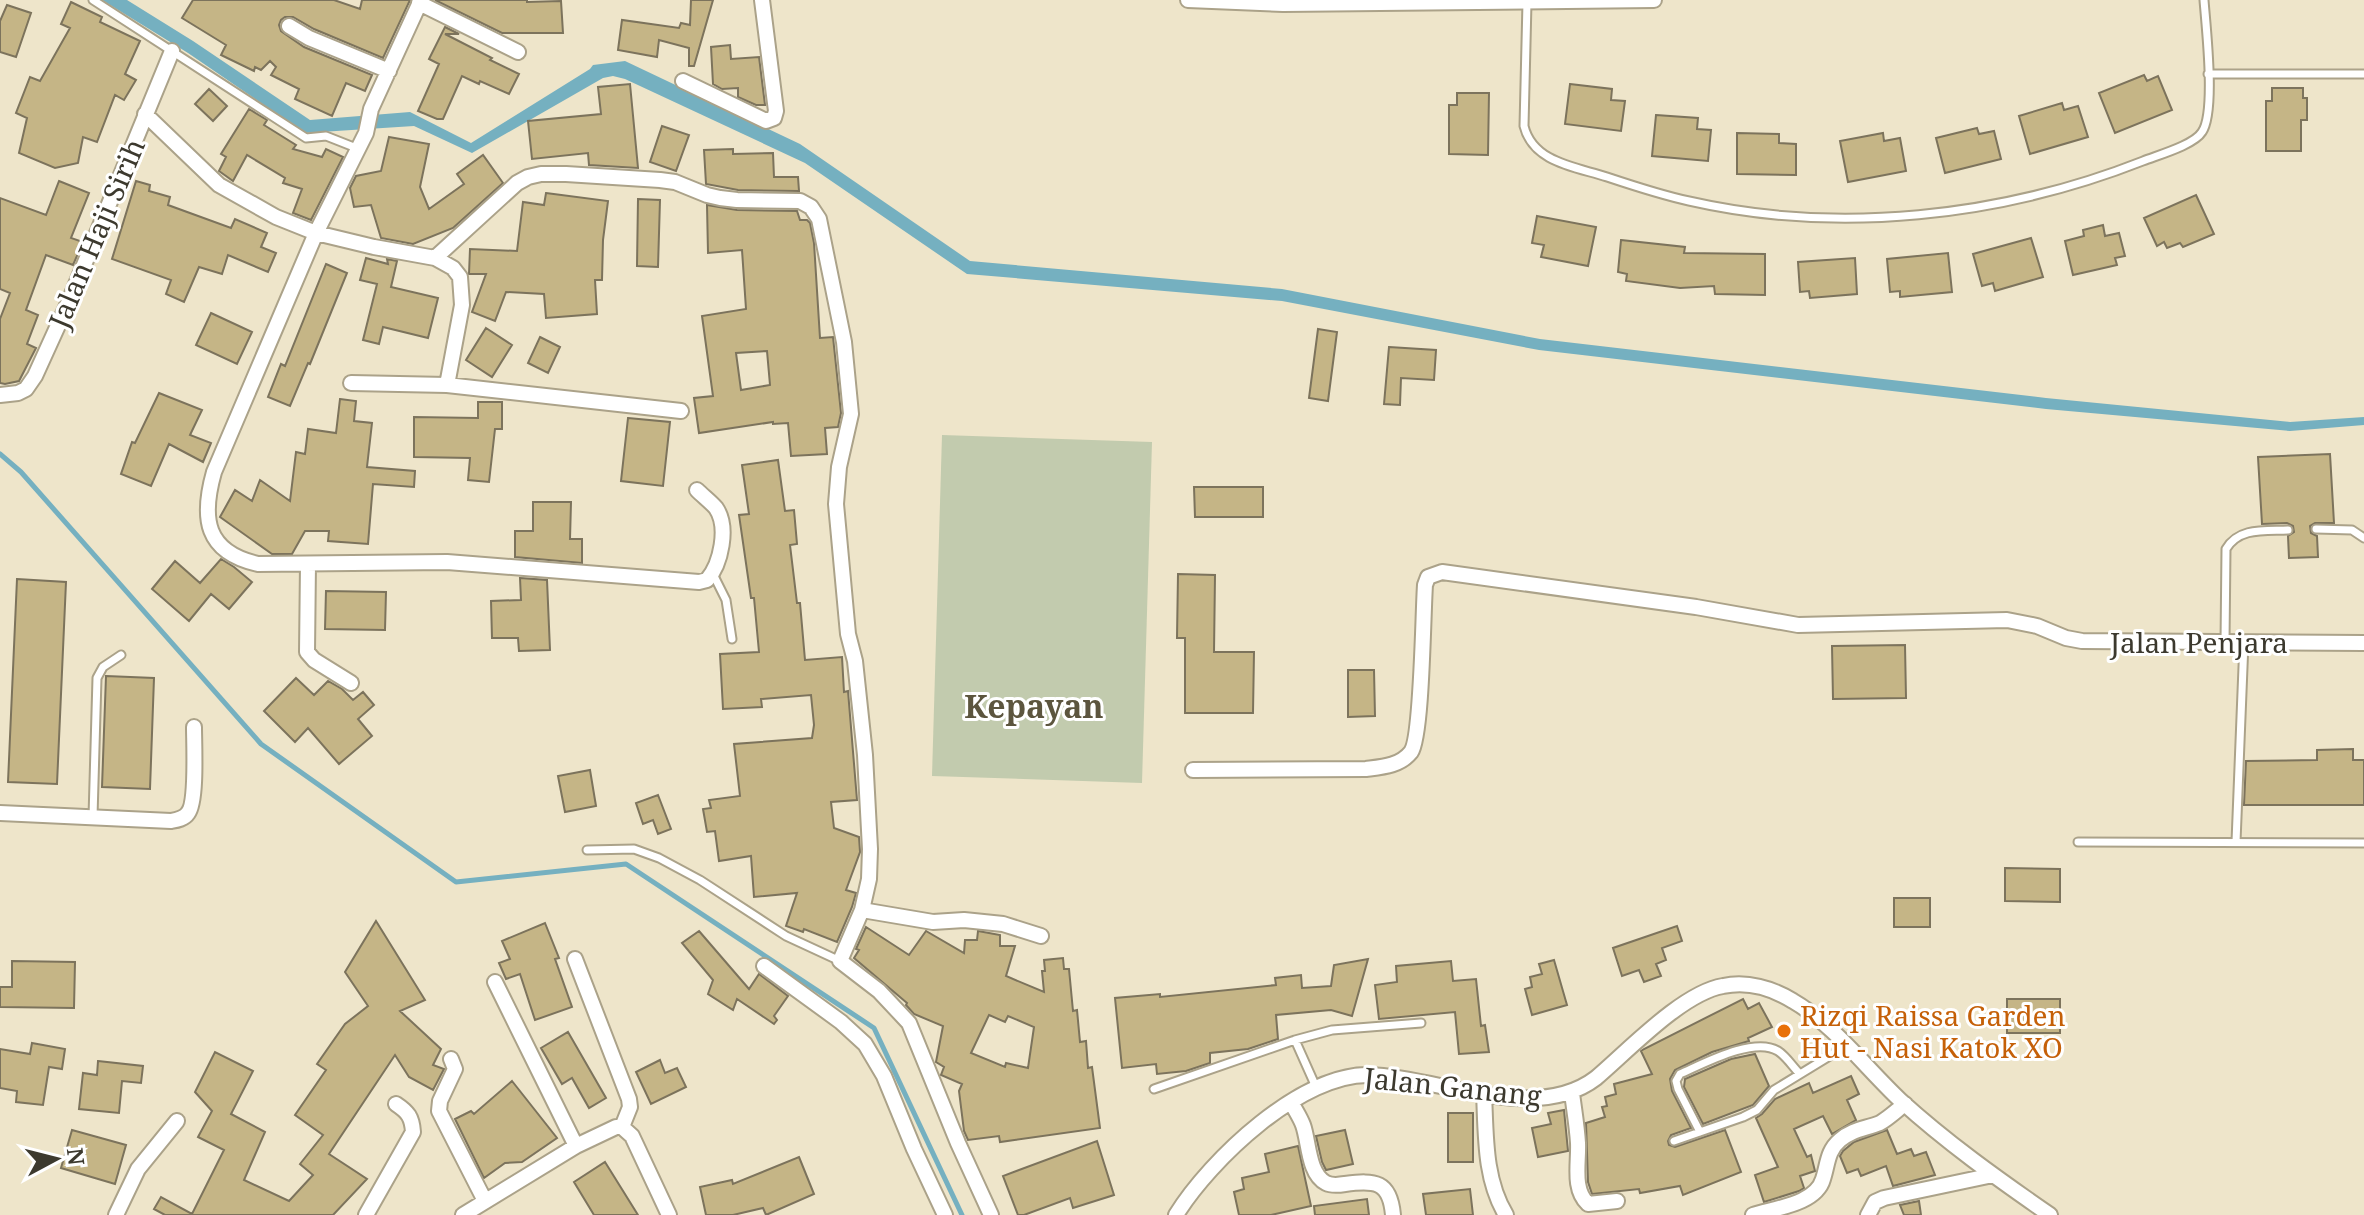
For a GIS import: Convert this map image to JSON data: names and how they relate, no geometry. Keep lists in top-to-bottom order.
{
  "streets": {
    "street": ["Jalan Haji Sirih", "Jalan Penjara", "Jalan Ganang"]
  },
  "districts": ["Kepayan"],
  "places": ["Rizqi Raissa Garden Hut - Nasi Katok XO"],
  "north": "right"
}
